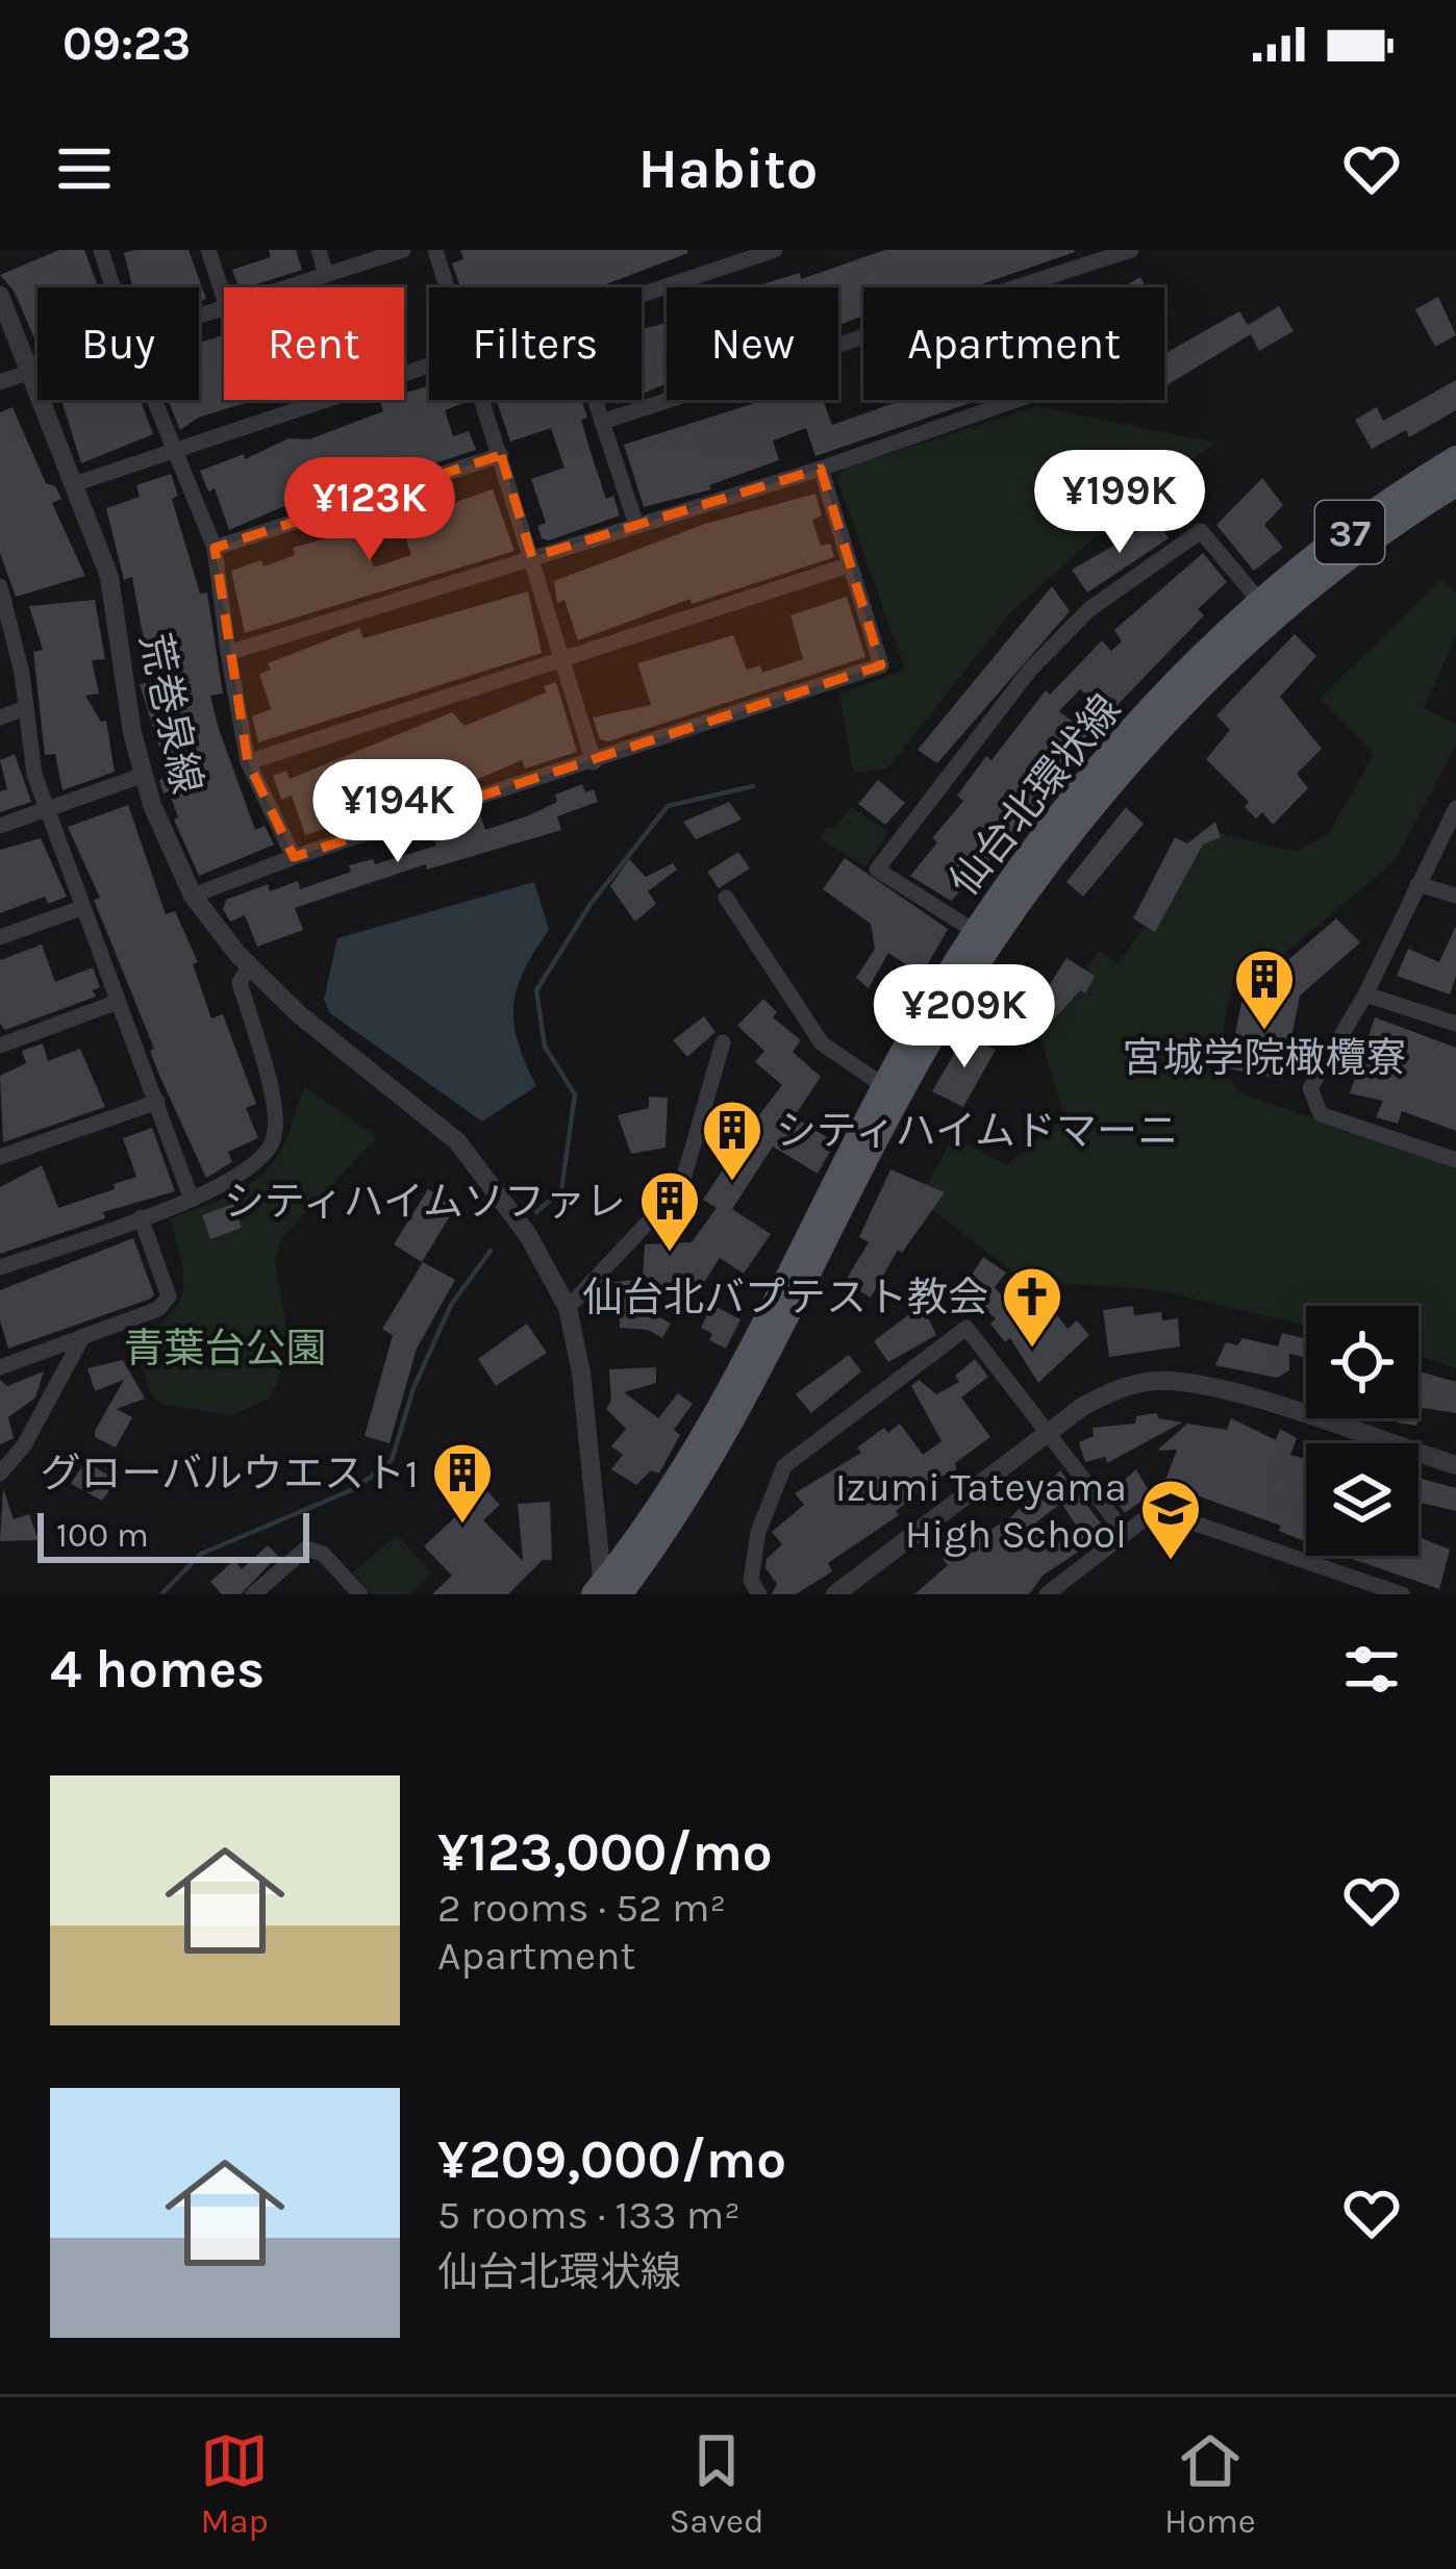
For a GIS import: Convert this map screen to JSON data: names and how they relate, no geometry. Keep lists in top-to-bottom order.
{
  "streets": {
    "main road": ["37", "仙台北環状線"],
    "street": ["荒巻泉線"]
  },
  "crossings": [
    ["荒巻泉線", "仙台北環状線"]
  ],
  "parks": ["青葉台公園"],
  "places": {
    "building": [
      "宮城学院橄欖寮",
      "シティハイムドマーニ",
      "シティハイムソファレ",
      "グローバルウエスト1"
    ],
    "church": ["仙台北バプテスト教会"],
    "school or university": ["Izumi Tateyama High School"]
  },
  "scale_bar": "100 m",
  "page": {
    "status": "09:23",
    "header": "Habito",
    "chip": [
      "Buy",
      "Rent",
      "Filters",
      "New",
      "Apartment"
    ],
    "price": [
      "¥199K",
      "¥123K",
      "¥194K",
      "¥209K"
    ],
    "scale": "100 m",
    "heading": "4 homes",
    "list": [
      {
        "name": "¥123,000/mo",
        "note": "2 rooms · 52 m² · Apartment"
      },
      {
        "name": "¥209,000/mo",
        "note": "5 rooms · 133 m² · 仙台北環状線"
      }
    ],
    "tabs": ["Map", "Saved", "Home"]
  }
}
